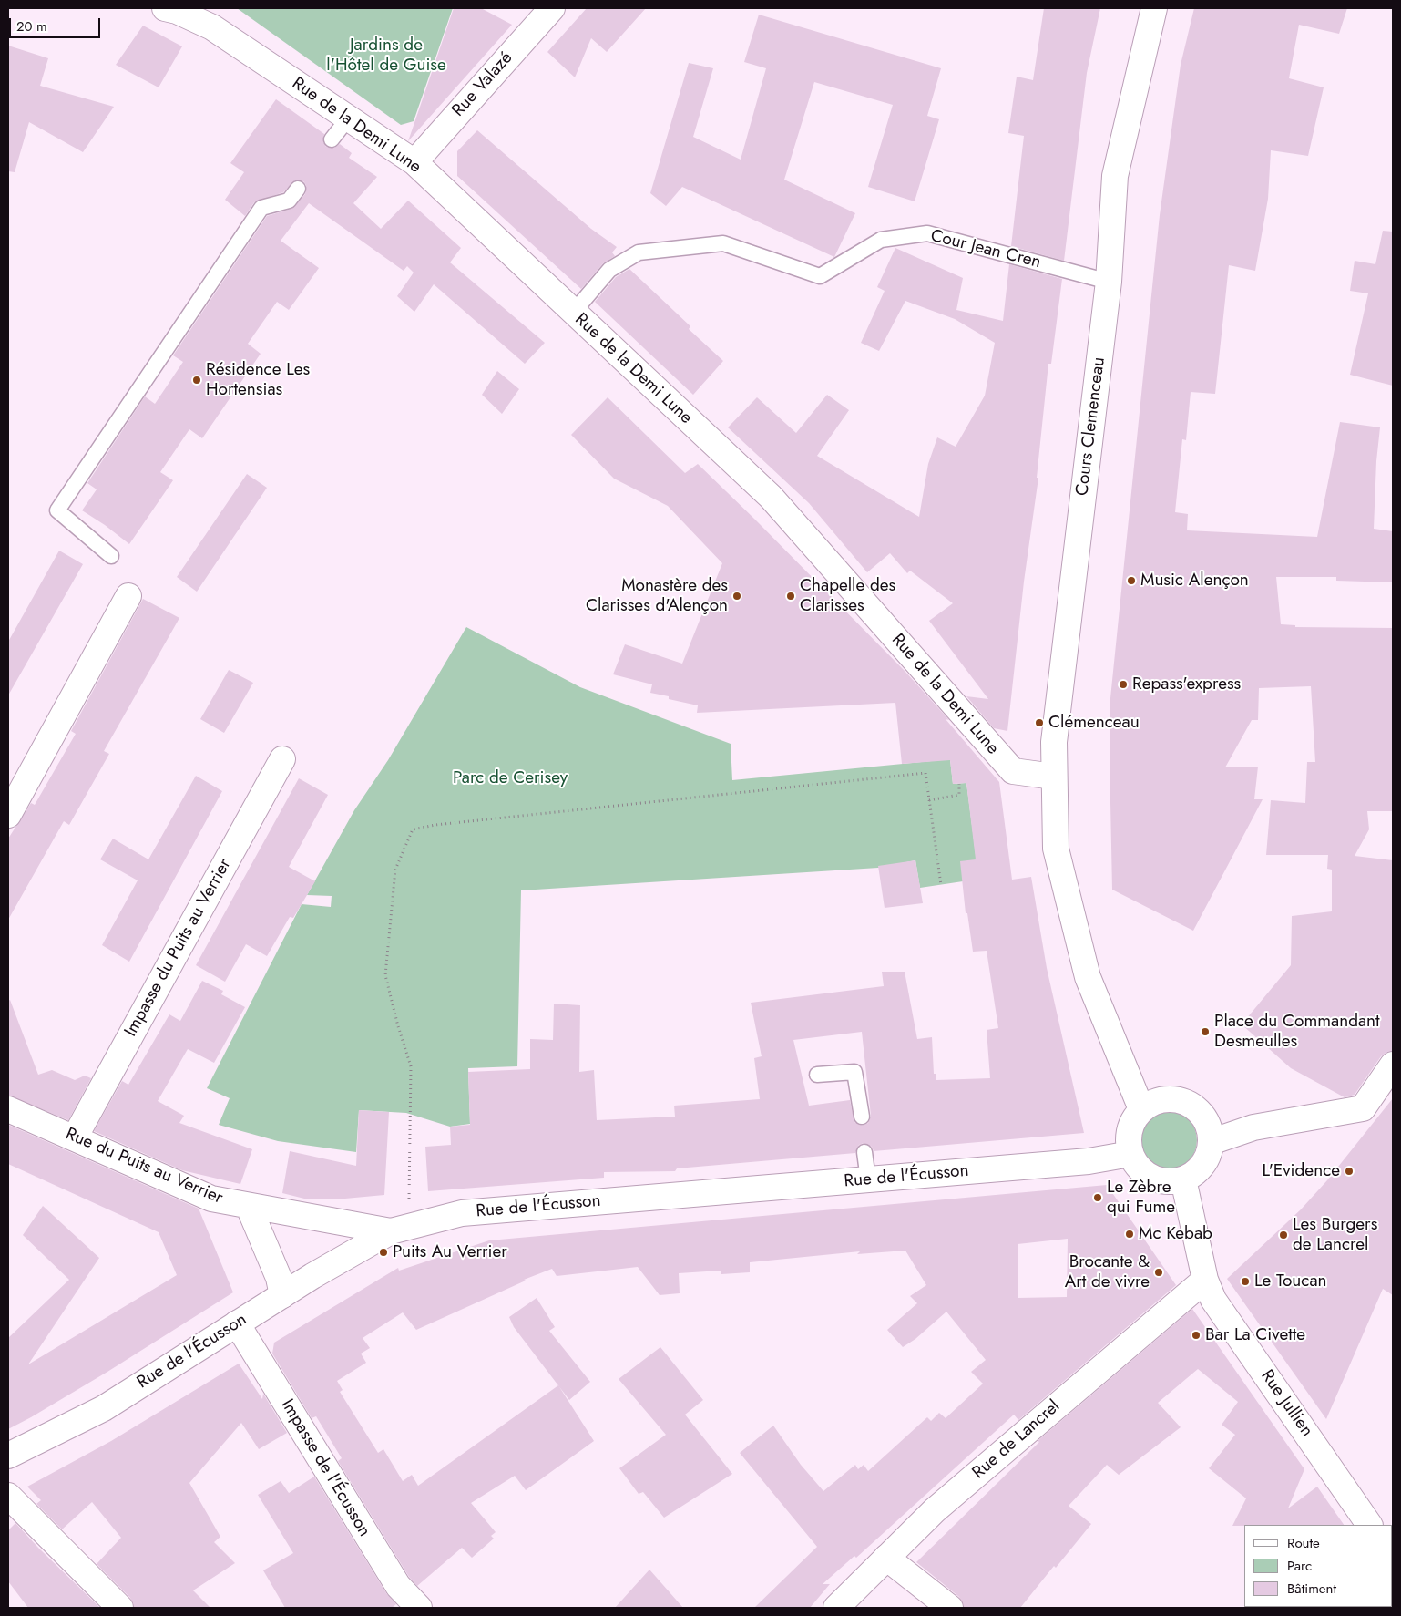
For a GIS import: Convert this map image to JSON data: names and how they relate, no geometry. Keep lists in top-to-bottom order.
{
  "streets": {
    "street": [
      "Rue Valazé",
      "Rue de la Demi Lune",
      "Cours Clemenceau",
      "Impasse du Puits au Verrier",
      "Rue du Puits au Verrier",
      "Rue de l'Écusson",
      "Rue Jullien",
      "Rue de Lancrel",
      "Impasse de l'Écusson"
    ],
    "lane": ["Cour Jean Cren"]
  },
  "crossings": [
    ["Rue Valazé", "Rue de la Demi Lune"],
    ["Rue de la Demi Lune", "Cour Jean Cren"],
    ["Rue de la Demi Lune", "Cours Clemenceau"],
    ["Cour Jean Cren", "Cours Clemenceau"],
    ["Cours Clemenceau", "Rue de l'Écusson"],
    ["Cours Clemenceau", "Rue Jullien"],
    ["Impasse du Puits au Verrier", "Rue du Puits au Verrier"],
    ["Rue du Puits au Verrier", "Rue de l'Écusson"],
    ["Rue de l'Écusson", "Rue Jullien"],
    ["Rue de l'Écusson", "Impasse de l'Écusson"],
    ["Rue Jullien", "Rue de Lancrel"]
  ],
  "parks": ["Jardins de l'Hôtel de Guise", "Parc de Cerisey"],
  "places": [
    "Résidence Les Hortensias",
    "Music Alençon",
    "Monastère des Clarisses d'Alençon",
    "Chapelle des Clarisses",
    "Repass'express",
    "Clémenceau",
    "Place du Commandant Desmeulles",
    "L'Evidence",
    "Le Zèbre qui Fume",
    "Mc Kebab",
    "Les Burgers de Lancrel",
    "Puits Au Verrier",
    "Brocante & Art de vivre",
    "Le Toucan",
    "Bar La Civette"
  ],
  "legend": ["Route", "Parc", "Bâtiment"],
  "scale_bar": "20 m"
}
